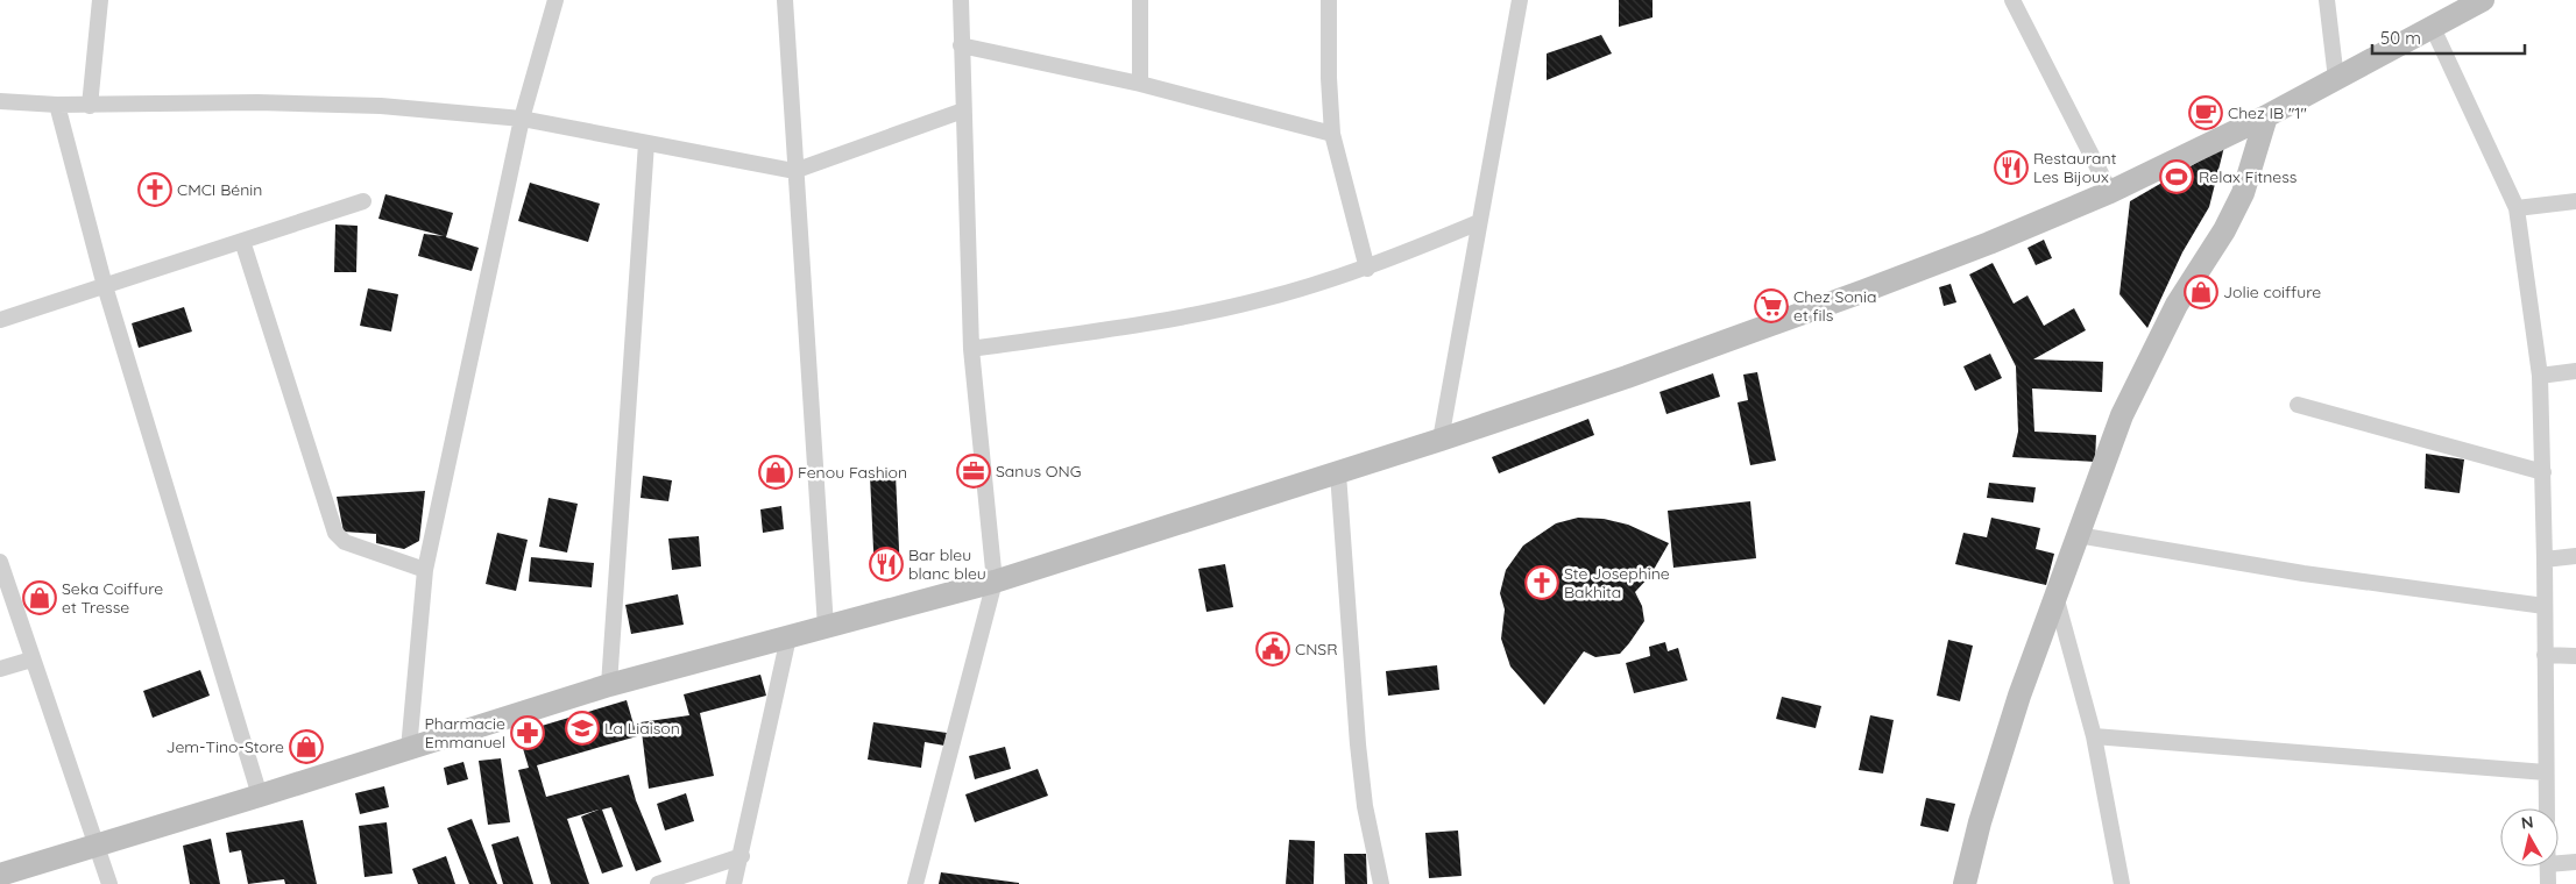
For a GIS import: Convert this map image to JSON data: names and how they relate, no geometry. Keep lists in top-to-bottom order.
{
  "places": {
    "cafe": ["Chez IB \"1\""],
    "restaurant": ["Restaurant Les Bijoux", "Bar bleu blanc bleu"],
    "sports": ["Relax Fitness"],
    "church": ["CMCI Bénin", "Ste Josephine Bakhita"],
    "shop": [
      "Jolie coiffure",
      "Fenou Fashion",
      "Seka Coiffure et Tresse",
      "Jem-Tino-Store"
    ],
    "supermarket": ["Chez Sonia et fils"],
    "office": ["Sanus ONG"],
    "public building": ["CNSR"],
    "school or university": ["La Liaison"],
    "pharmacy": ["Pharmacie Emmanuel"]
  },
  "scale_bar": "50 m",
  "north": "top"
}
